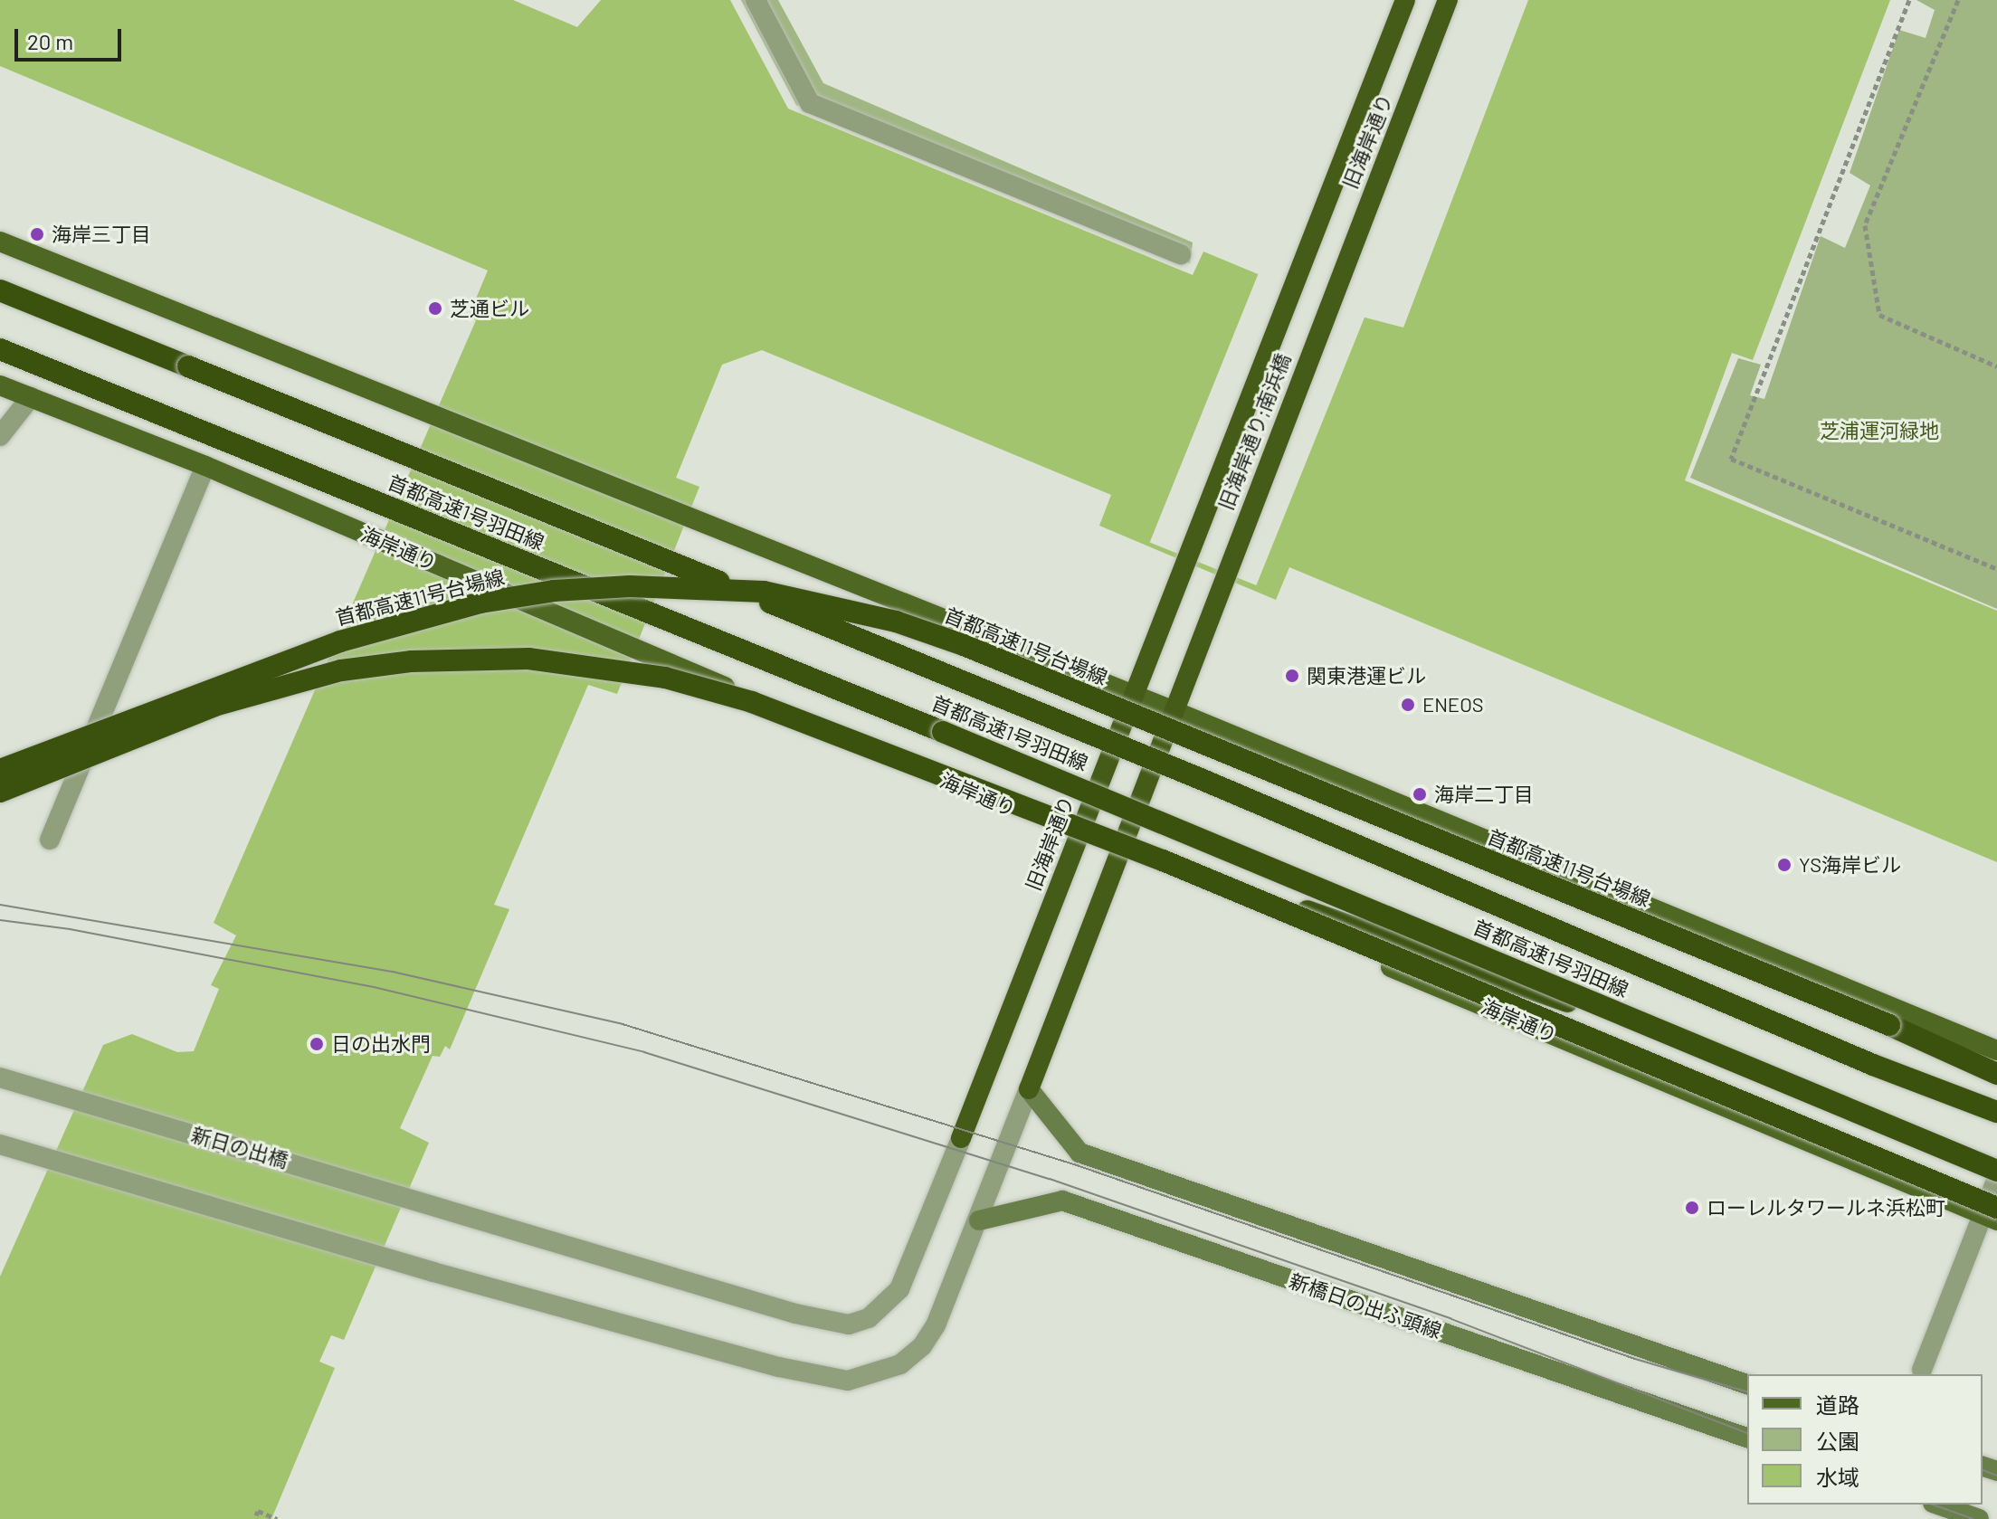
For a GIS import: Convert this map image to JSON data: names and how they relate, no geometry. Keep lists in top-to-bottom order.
{
  "streets": {
    "highway": [
      "旧海岸通り",
      "旧海岸通り;南浜橋",
      "首都高速1号羽田線",
      "首都高速11号台場線"
    ],
    "main road": ["海岸通り", "新橋日の出ふ頭線"],
    "street": ["新日の出橋"]
  },
  "crossings": [
    ["旧海岸通り", "旧海岸通り;南浜橋"],
    ["旧海岸通り", "海岸通り"],
    ["旧海岸通り", "新日の出橋"]
  ],
  "parks": ["芝浦運河緑地"],
  "places": [
    "海岸三丁目",
    "芝通ビル",
    "関東港運ビル",
    "ENEOS",
    "海岸二丁目",
    "YS海岸ビル",
    "日の出水門",
    "ローレルタワールネ浜松町"
  ],
  "legend": ["道路", "公園", "水域"],
  "scale_bar": "20 m"
}
